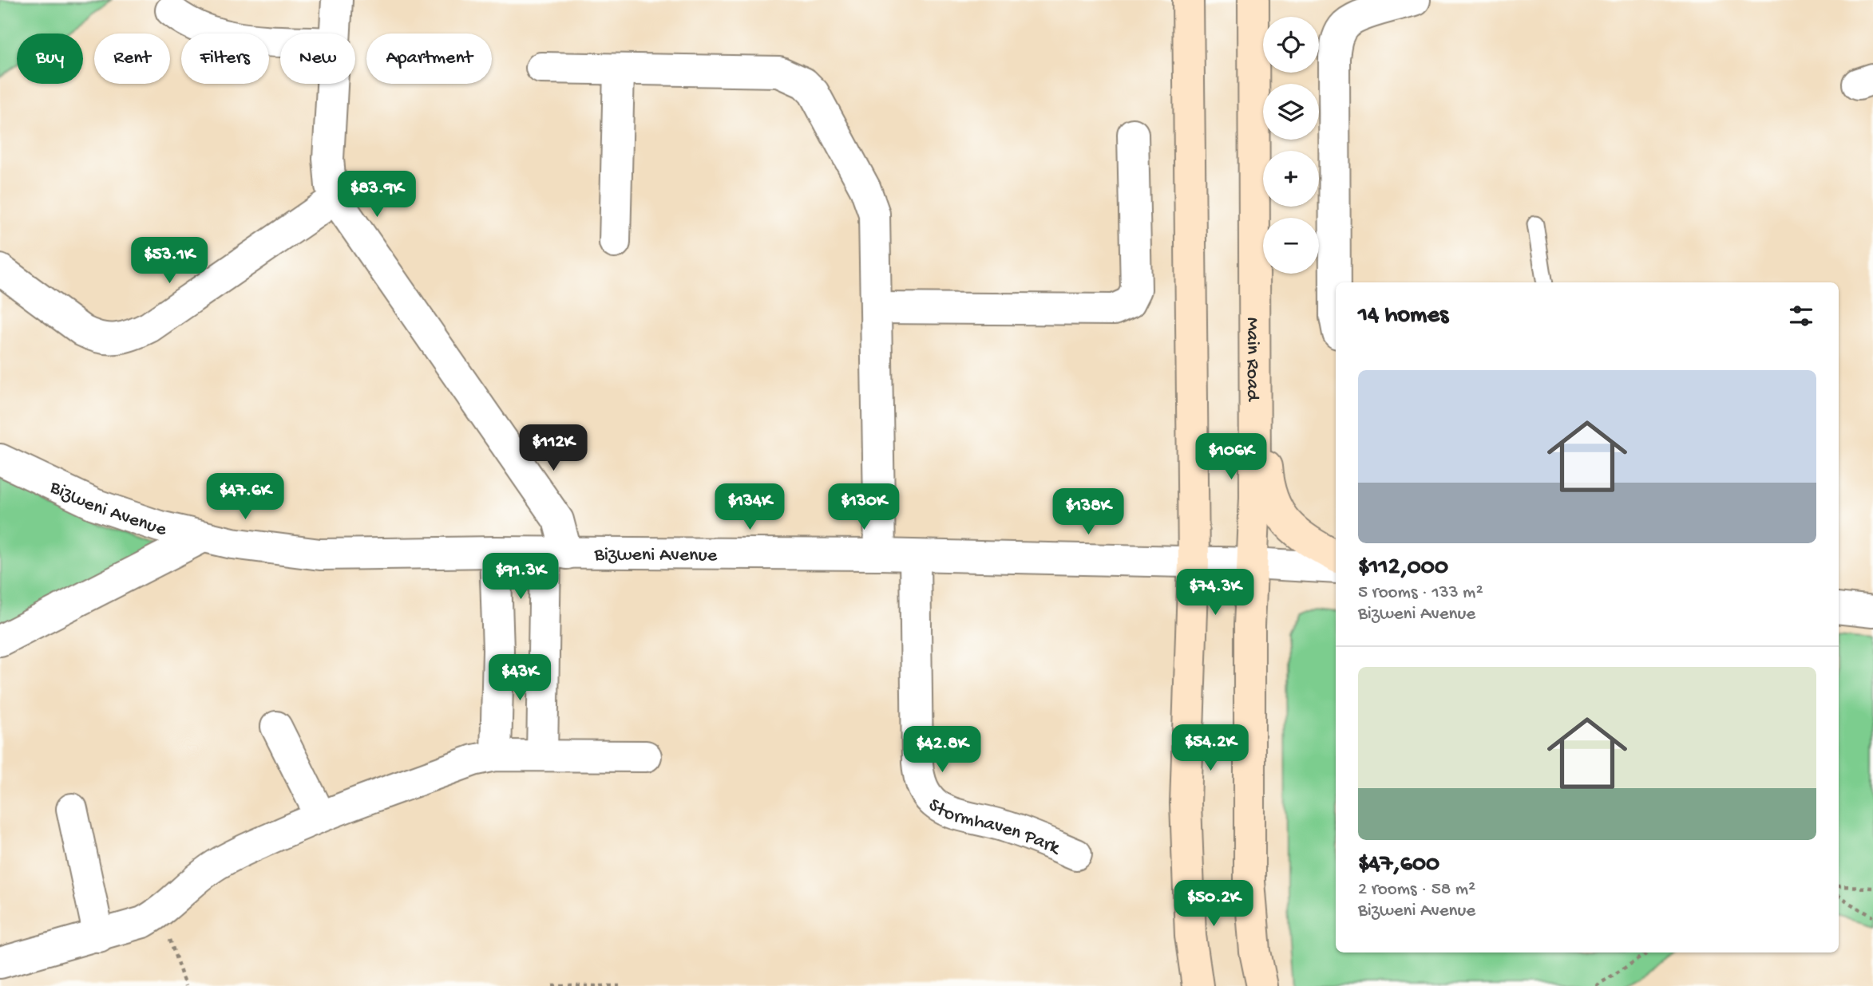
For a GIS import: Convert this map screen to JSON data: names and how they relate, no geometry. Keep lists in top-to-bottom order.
{
  "streets": {
    "main road": ["Main Road"],
    "street": ["Bizweni Avenue", "Stormhaven Park"]
  },
  "crossings": [
    ["Main Road", "Bizweni Avenue"],
    ["Bizweni Avenue", "Stormhaven Park"]
  ],
  "page": {
    "map_buttons": ["+", "−"],
    "chip": [
      "Buy",
      "Rent",
      "Filters",
      "New",
      "Apartment"
    ],
    "price": [
      "$83.9K",
      "$53.1K",
      "$112K",
      "$106K",
      "$47.6K",
      "$134K",
      "$130K",
      "$138K",
      "$91.3K",
      "$74.3K",
      "$43K",
      "$54.2K",
      "$42.8K",
      "$50.2K"
    ],
    "heading": "14 homes",
    "list": [
      {
        "name": "$112,000",
        "note": "5 rooms · 133 m² · Bizweni Avenue"
      },
      {
        "name": "$47,600",
        "note": "2 rooms · 58 m² · Bizweni Avenue"
      }
    ]
  }
}
